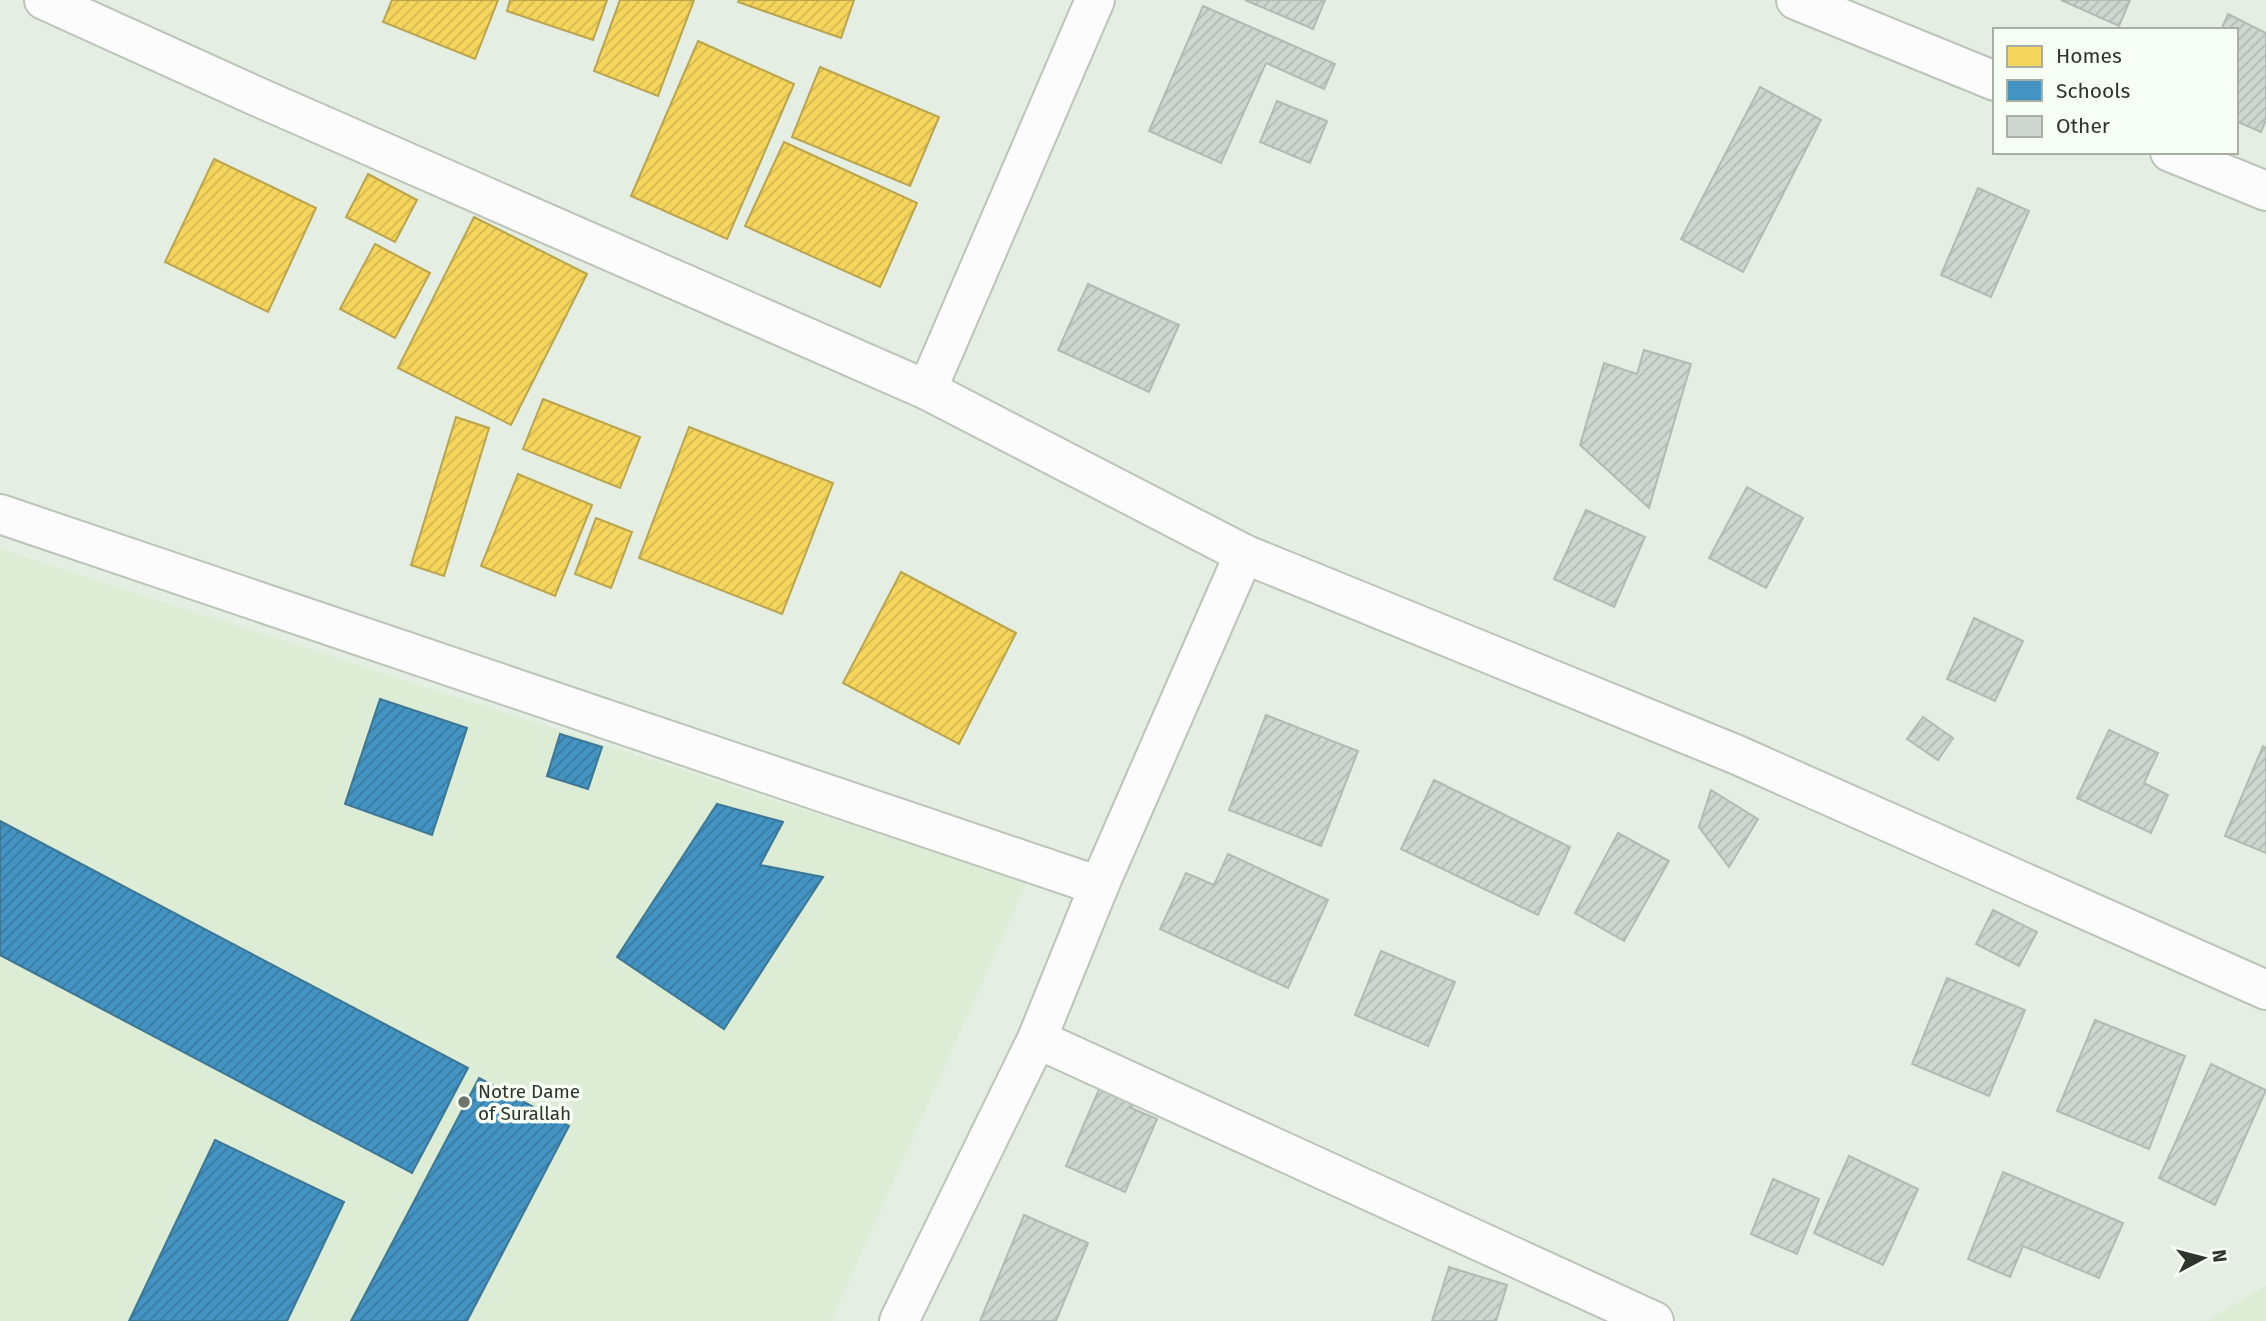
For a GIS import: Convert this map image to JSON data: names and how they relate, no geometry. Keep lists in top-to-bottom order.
{
  "places": ["Notre Dame of Surallah"],
  "legend": ["Homes", "Schools", "Other"],
  "north": "right"
}
